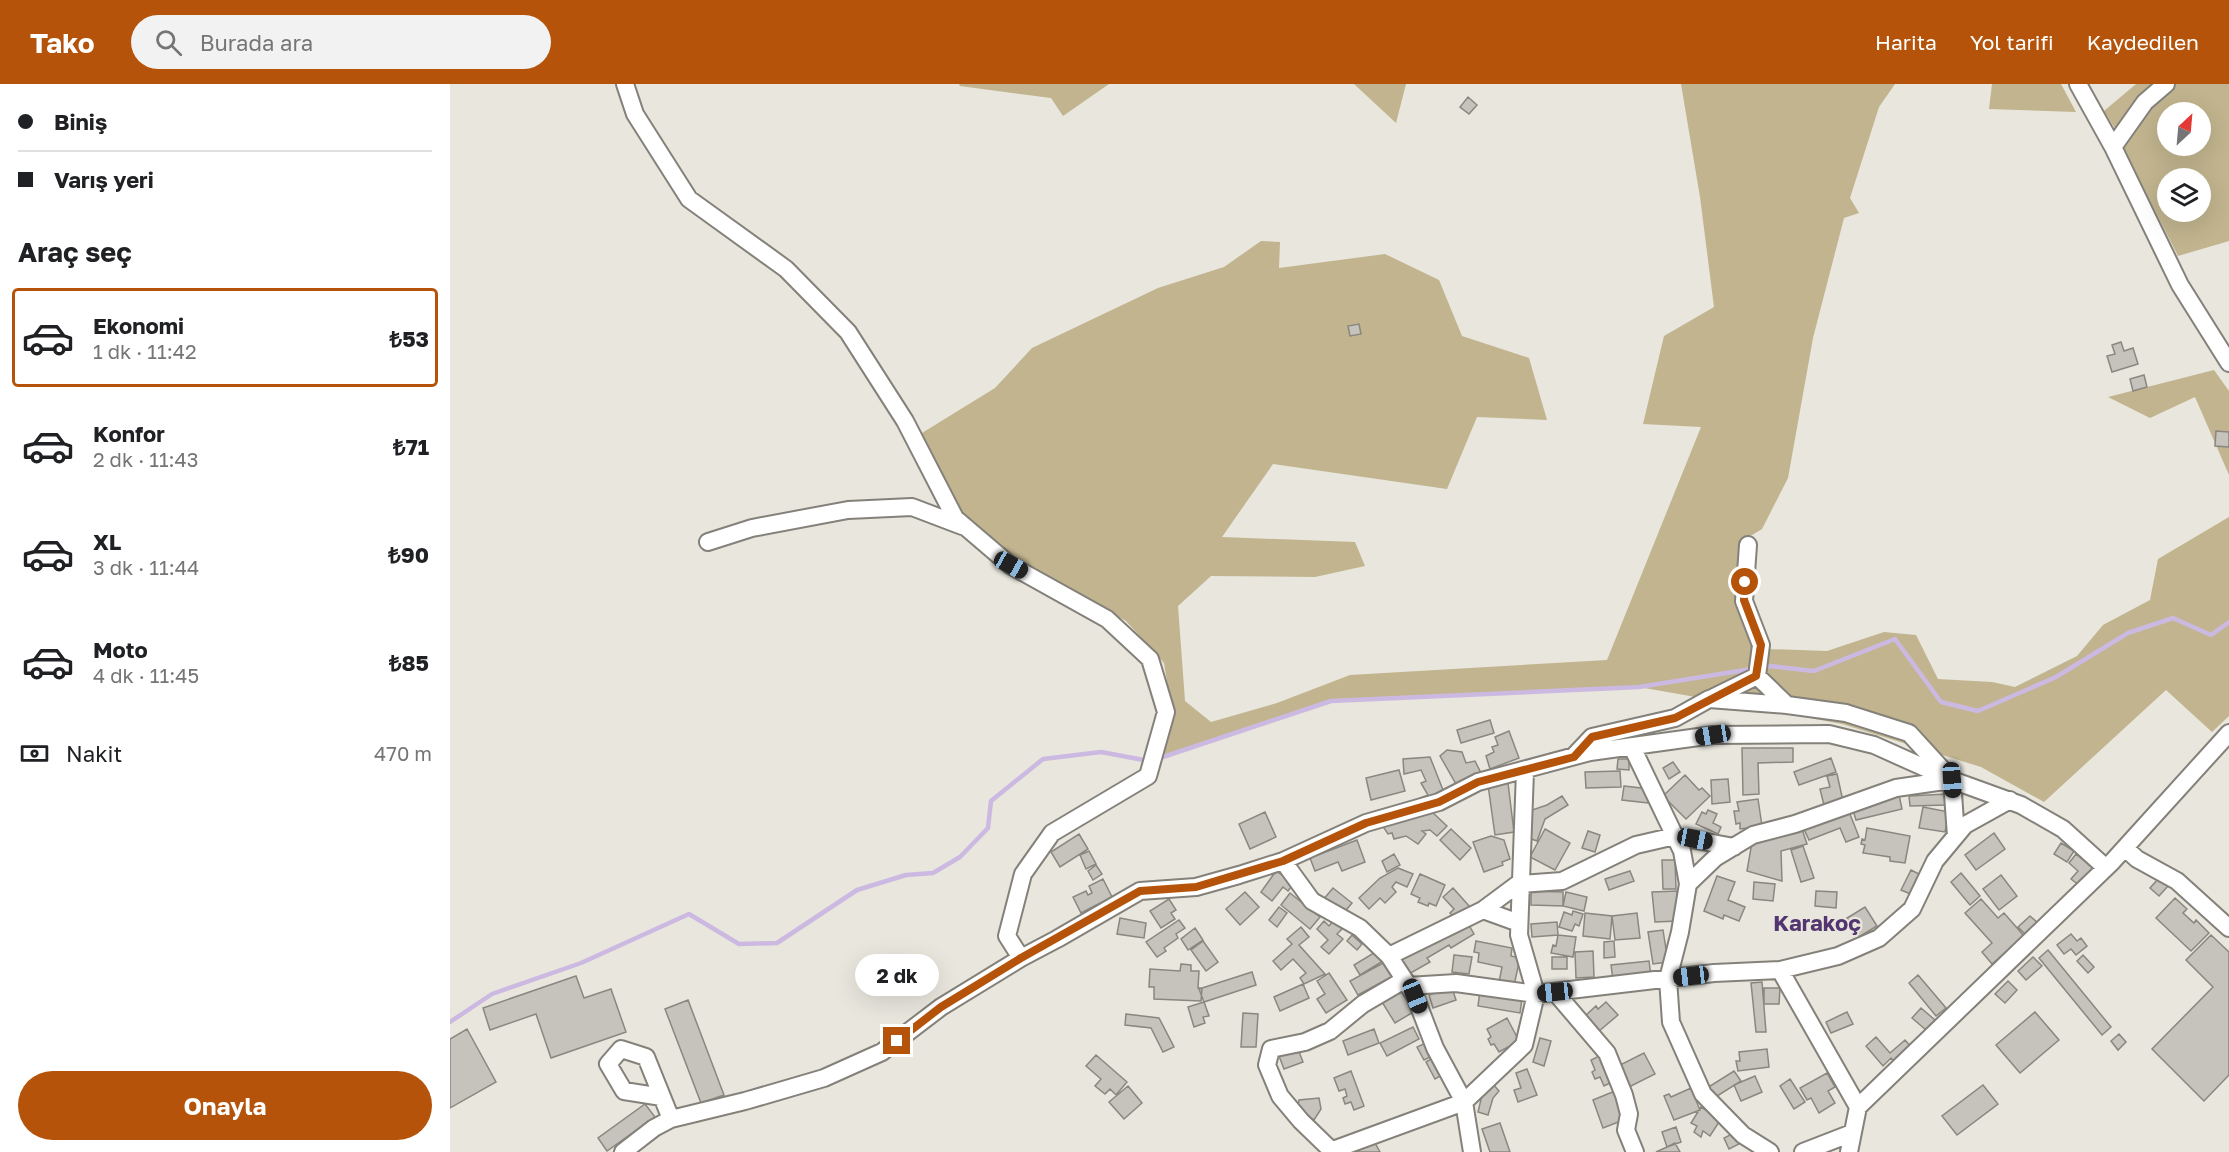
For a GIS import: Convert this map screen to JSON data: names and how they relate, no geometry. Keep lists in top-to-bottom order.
{
  "districts": ["Karakoç"],
  "north": "top right",
  "page": {
    "header": "Tako",
    "search": "Burada ara",
    "nav": ["Harita", "Yol tarifi", "Kaydedilen"],
    "banner": ["Biniş", "Varış yeri"],
    "heading": "Araç seç",
    "list": [
      {
        "name": "Ekonomi",
        "note": "1 dk · 11:42",
        "value": "₺53"
      },
      {
        "name": "Konfor",
        "note": "2 dk · 11:43",
        "value": "₺71"
      },
      {
        "name": "XL",
        "note": "3 dk · 11:44",
        "value": "₺90"
      },
      {
        "name": "Moto",
        "note": "4 dk · 11:45",
        "value": "₺85"
      }
    ],
    "pay": ["Nakit", "470 m"],
    "bubble": "2 dk",
    "buttons": "Onayla"
  }
}
